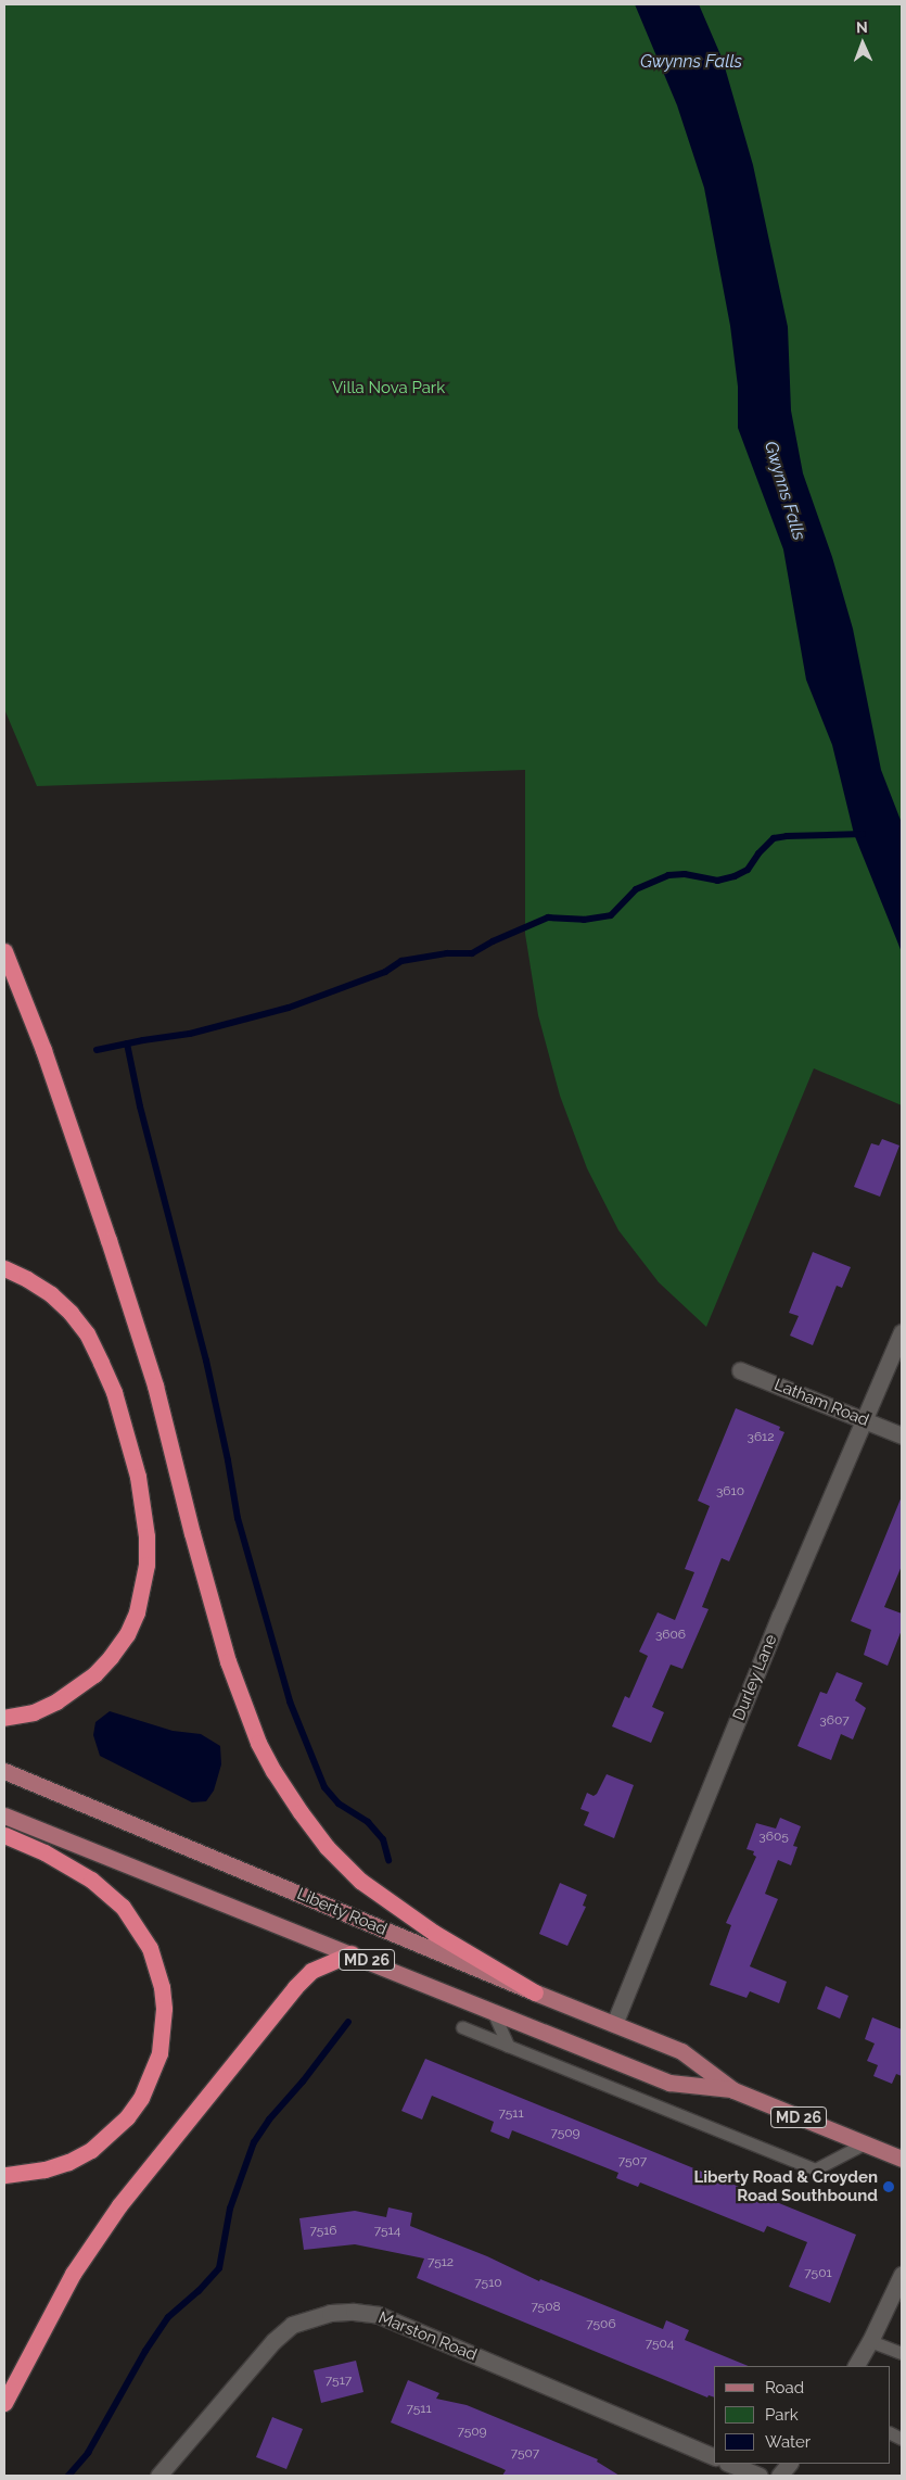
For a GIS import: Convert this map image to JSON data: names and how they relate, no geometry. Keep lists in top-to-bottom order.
{
  "streets": {
    "main road": ["Liberty Road", "MD 26"],
    "street": ["Latham Road", "Durley Lane", "Marston Road"]
  },
  "crossings": [
    ["Latham Road", "Durley Lane"],
    ["Durley Lane", "Liberty Road"]
  ],
  "water": ["Gwynns Falls"],
  "parks": ["Villa Nova Park"],
  "places": ["Liberty Road & Croyden Road Southbound"],
  "house_numbers": [
    "3612",
    "3610",
    "3606",
    "3607",
    "3605",
    "7511",
    "7509",
    "7507",
    "7516",
    "7514",
    "7512",
    "7501",
    "7510",
    "7508",
    "7506",
    "7504",
    "7517",
    "7511",
    "7509",
    "7507"
  ],
  "legend": ["Road", "Park", "Water"],
  "north": "top"
}
